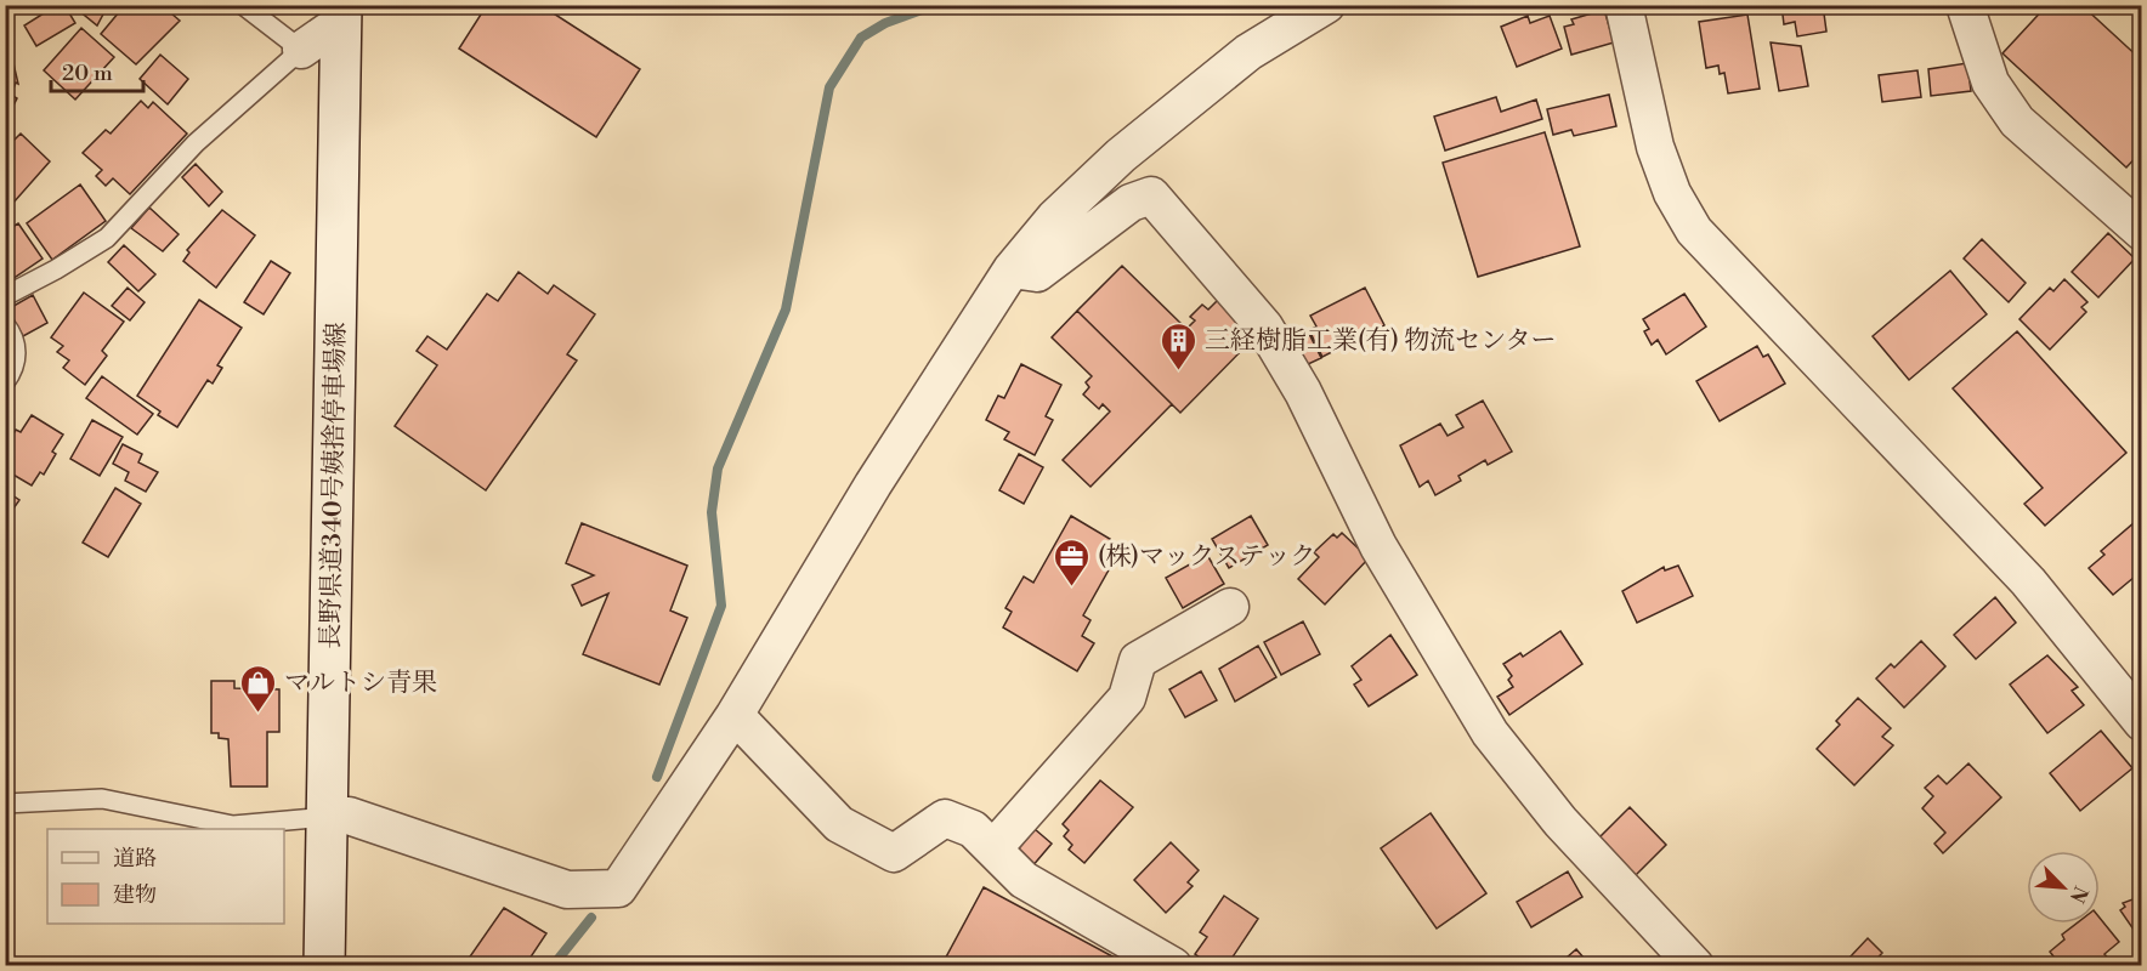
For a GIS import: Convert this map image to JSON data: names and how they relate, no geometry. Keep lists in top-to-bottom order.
{
  "streets": {
    "main road": ["長野県道340号姨捨停車場線"]
  },
  "places": {
    "building": ["三経樹脂工業(有) 物流センター"],
    "office": ["(株)マックステック"],
    "shop": ["マルトシ青果"]
  },
  "legend": ["道路", "建物"],
  "scale_bar": "20 m",
  "north": "bottom right"
}
